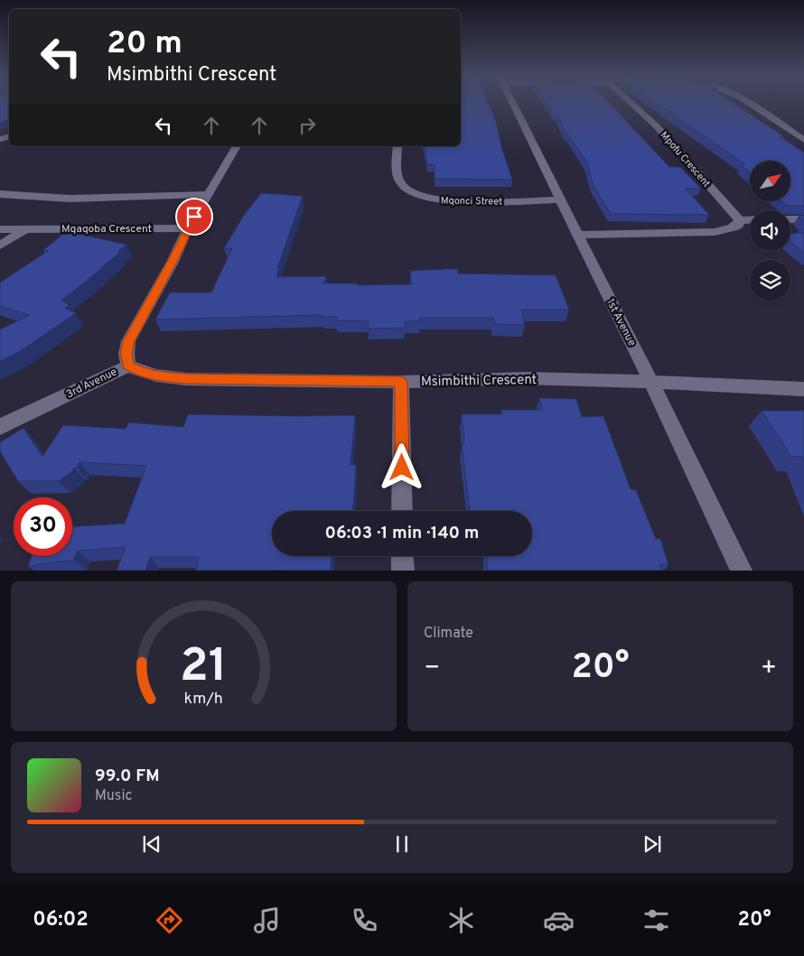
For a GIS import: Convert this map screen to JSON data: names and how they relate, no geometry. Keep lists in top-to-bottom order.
{
  "streets": {
    "street": [
      "Mpofu Crescent",
      "Mqonci Street",
      "Mqaqoba Crescent",
      "1st Avenue",
      "Msimbithi Crescent",
      "3rd Avenue"
    ]
  },
  "crossings": [
    ["Mqonci Street", "1st Avenue"],
    ["Mqaqoba Crescent", "3rd Avenue"],
    ["1st Avenue", "Msimbithi Crescent"],
    ["Msimbithi Crescent", "3rd Avenue"]
  ],
  "north": "top right",
  "page": {
    "turn": ["20 m", "Msimbithi Crescent"],
    "limit": "30",
    "trip": "06:03 · 1 min · 140 m",
    "tile": "Climate",
    "heat": ["−", "20°", "+"],
    "song": ["99.0 FM", "Music"],
    "tabs": ["06:02", "20°"],
    "gauge": ["21", "km/h"]
  }
}
